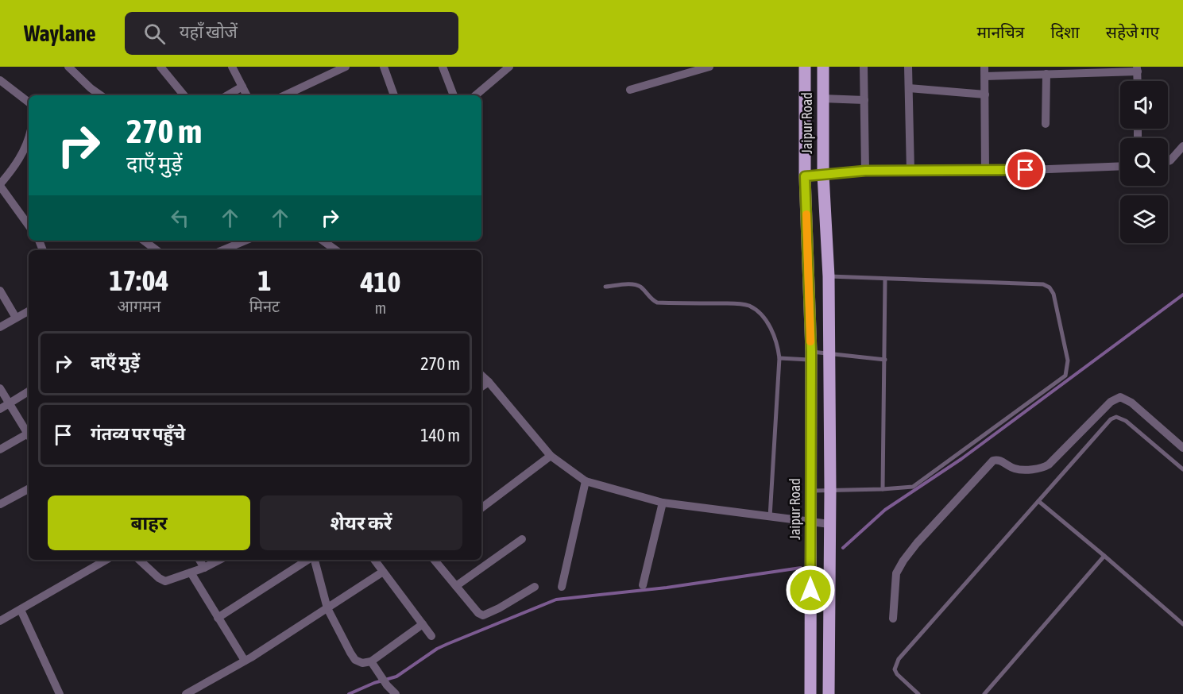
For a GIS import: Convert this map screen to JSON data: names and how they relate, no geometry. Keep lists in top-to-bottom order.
{
  "streets": {
    "main road": ["Jaipur Road"]
  },
  "page": {
    "header": "Waylane",
    "search": "यहाँ खोजें",
    "nav": ["मानचित्र", "दिशा", "सहेजे गए"],
    "turn": ["270 m", "दाएँ मुड़ें"],
    "eta": [
      "17:04",
      "आगमन",
      "1",
      "मिनट",
      "410",
      "m"
    ],
    "list": [
      {
        "name": "दाएँ मुड़ें",
        "value": "270 m"
      },
      {
        "name": "गंतव्य पर पहुँचे",
        "value": "140 m"
      }
    ],
    "buttons": ["बाहर", "शेयर करें"]
  }
}
